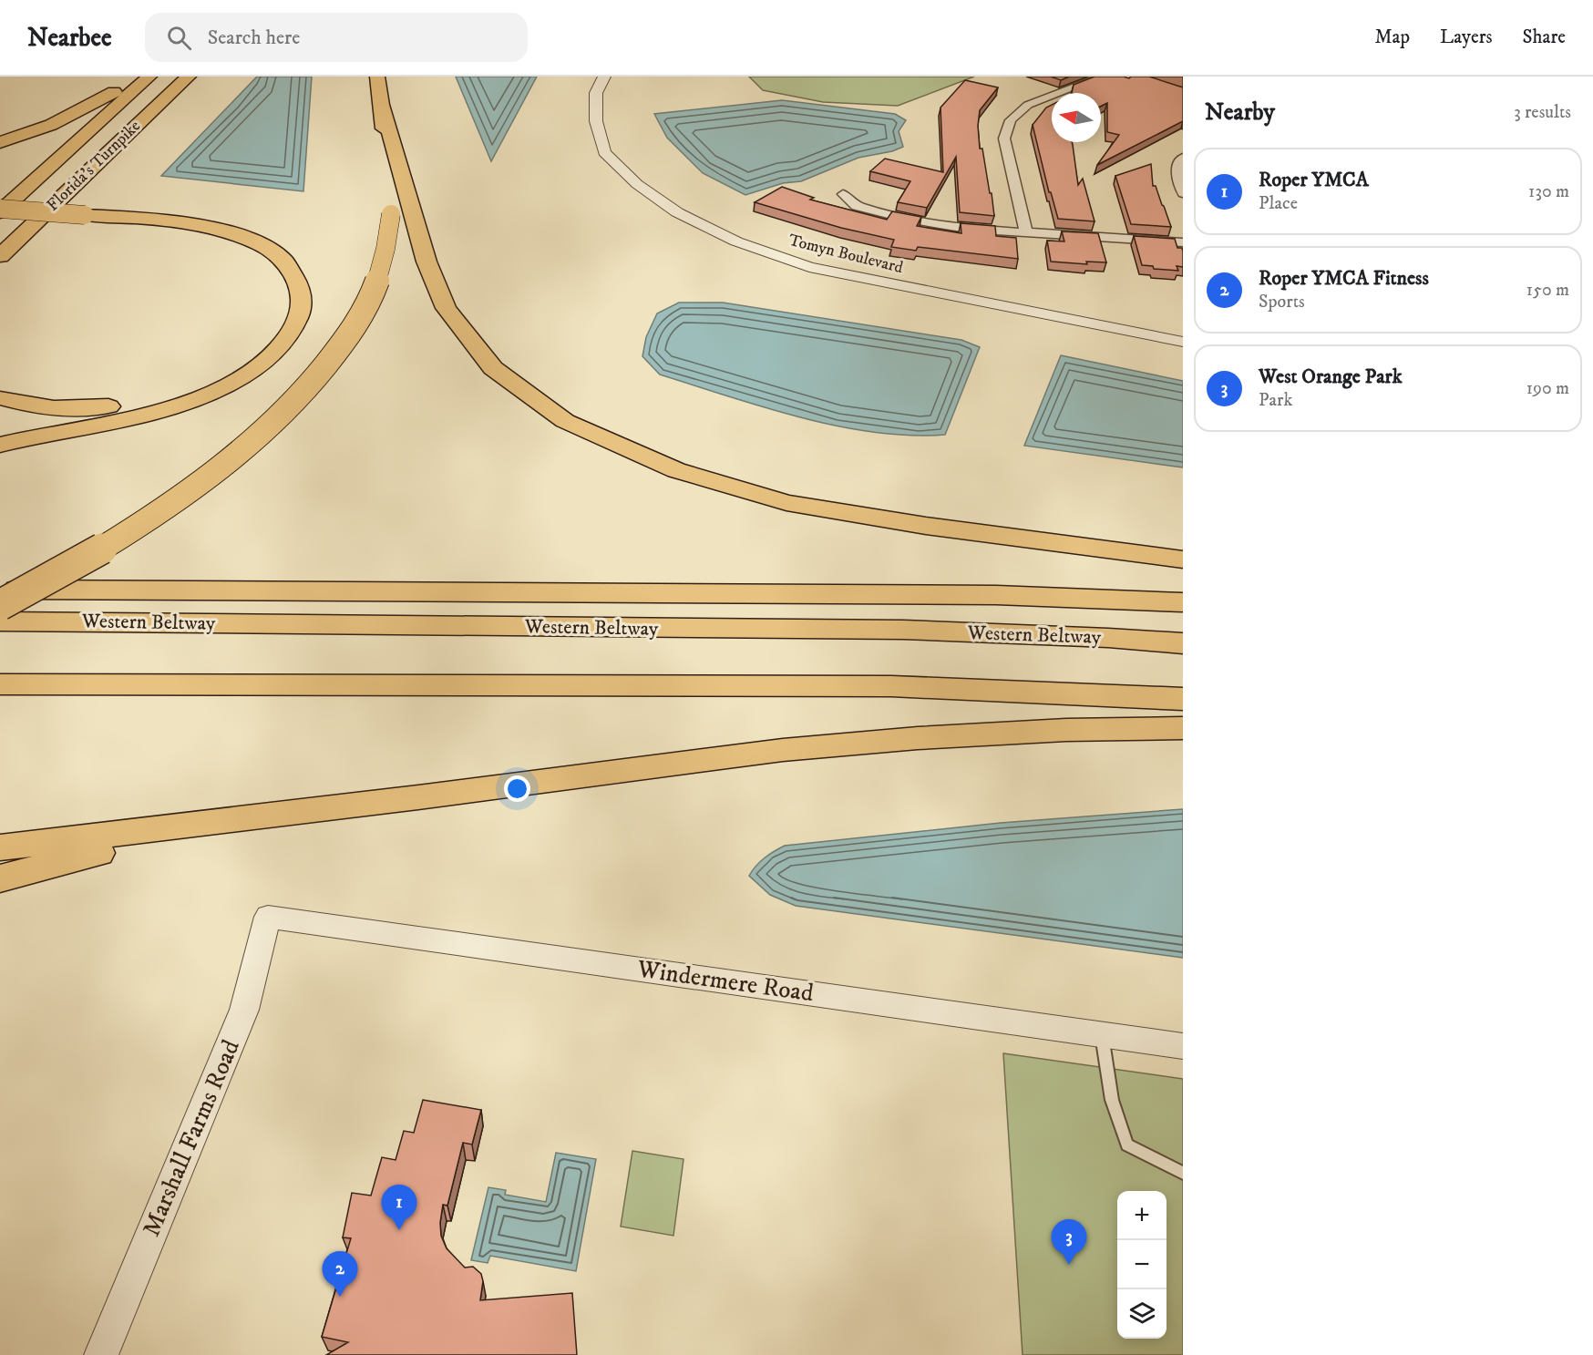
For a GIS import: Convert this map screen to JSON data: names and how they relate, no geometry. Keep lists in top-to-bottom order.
{
  "streets": {
    "highway": ["Florida's Turnpike", "Western Beltway"],
    "street": ["Tomyn Boulevard", "Windermere Road", "Marshall Farms Road"]
  },
  "crossings": [
    ["Windermere Road", "Marshall Farms Road"]
  ],
  "north": "left",
  "page": {
    "header": "Nearbee",
    "search": "Search here",
    "nav": ["Map", "Layers", "Share"],
    "heading": ["Nearby", "3 results"],
    "list": [
      {
        "mark": "1",
        "name": "Roper YMCA",
        "note": "Place",
        "value": "130 m"
      },
      {
        "mark": "2",
        "name": "Roper YMCA Fitness",
        "note": "Sports",
        "value": "150 m"
      },
      {
        "mark": "3",
        "name": "West Orange Park",
        "note": "Park",
        "value": "190 m"
      }
    ],
    "pins": ["1", "3", "2"],
    "map_buttons": ["+", "−"]
  }
}
